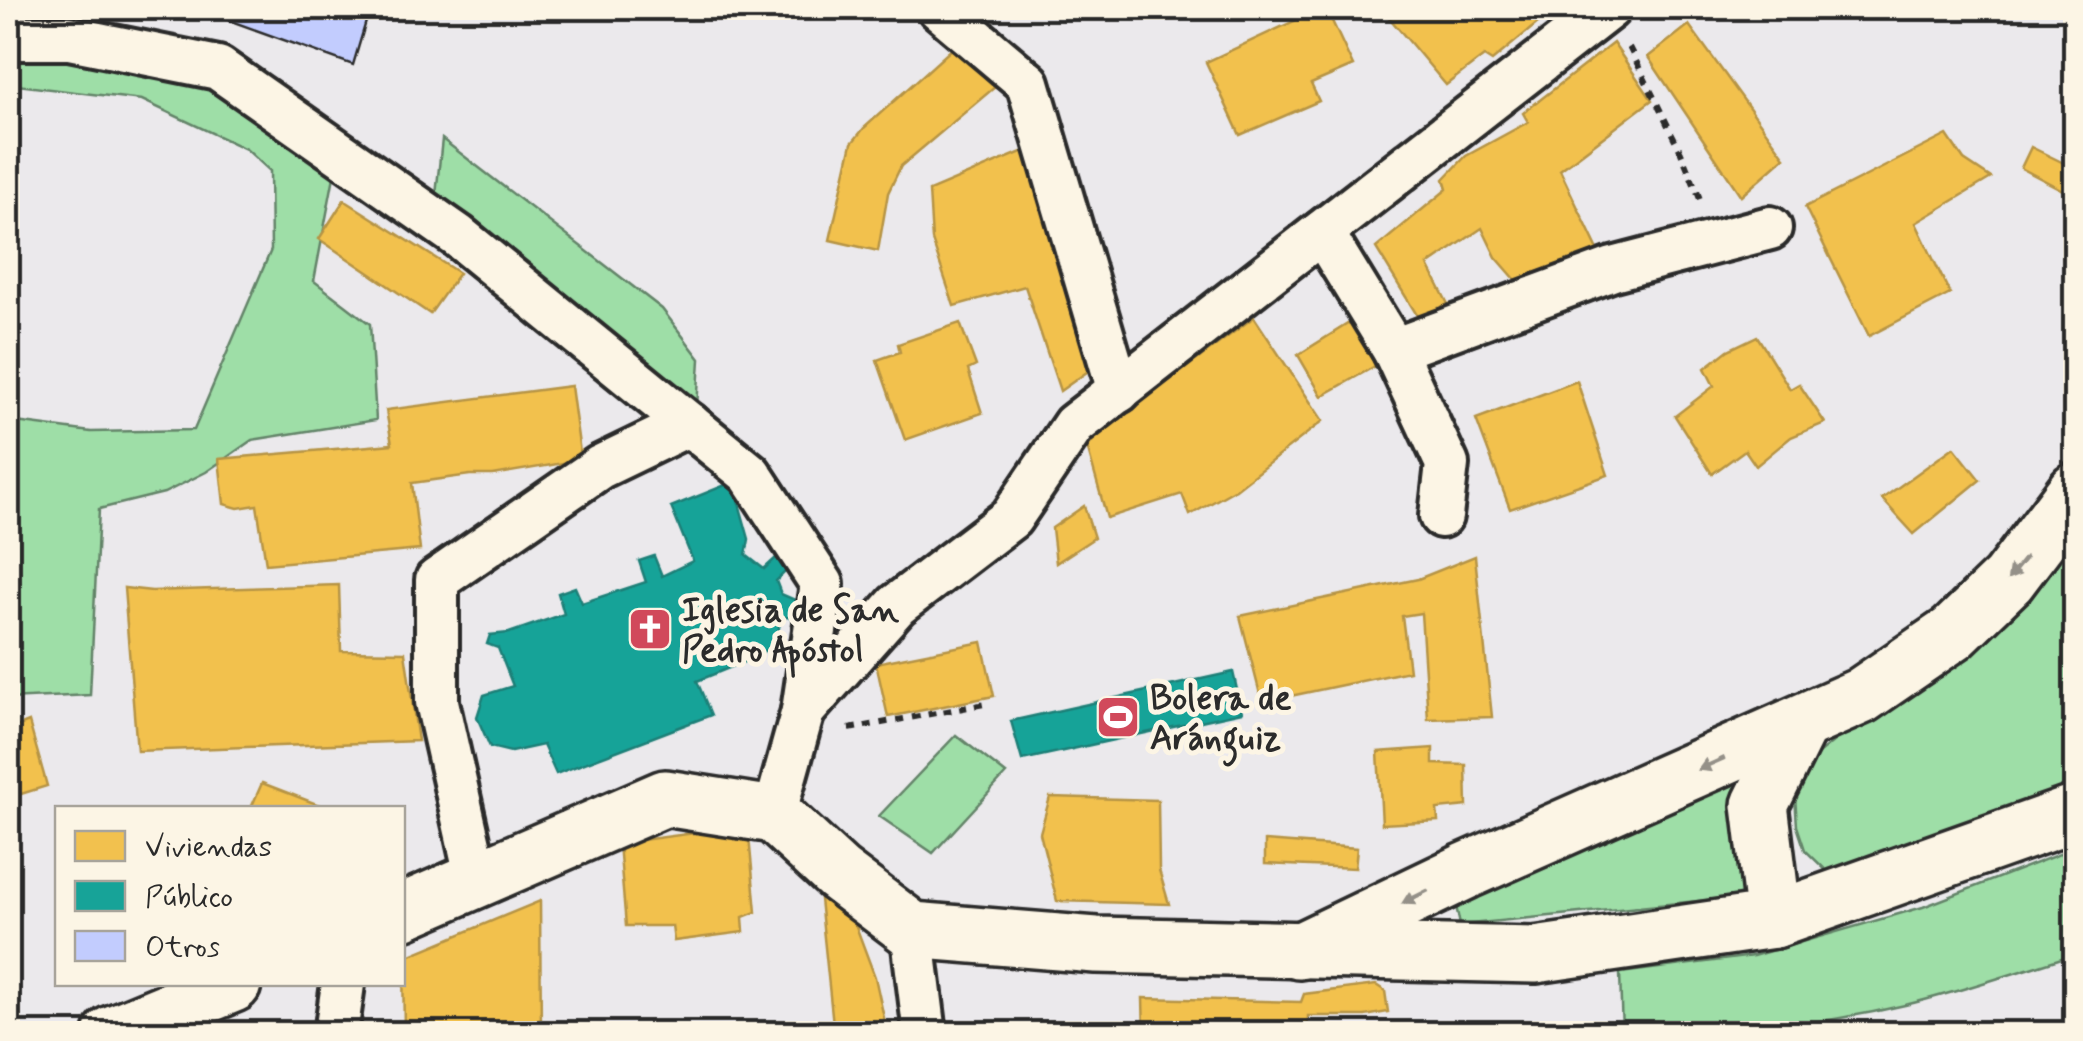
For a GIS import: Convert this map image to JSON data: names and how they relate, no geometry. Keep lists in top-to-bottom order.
{
  "places": {
    "church": ["Iglesia de San Pedro Apóstol"],
    "sports": ["Bolera de Aránguiz"]
  },
  "legend": ["Viviendas", "Público", "Otros"]
}
